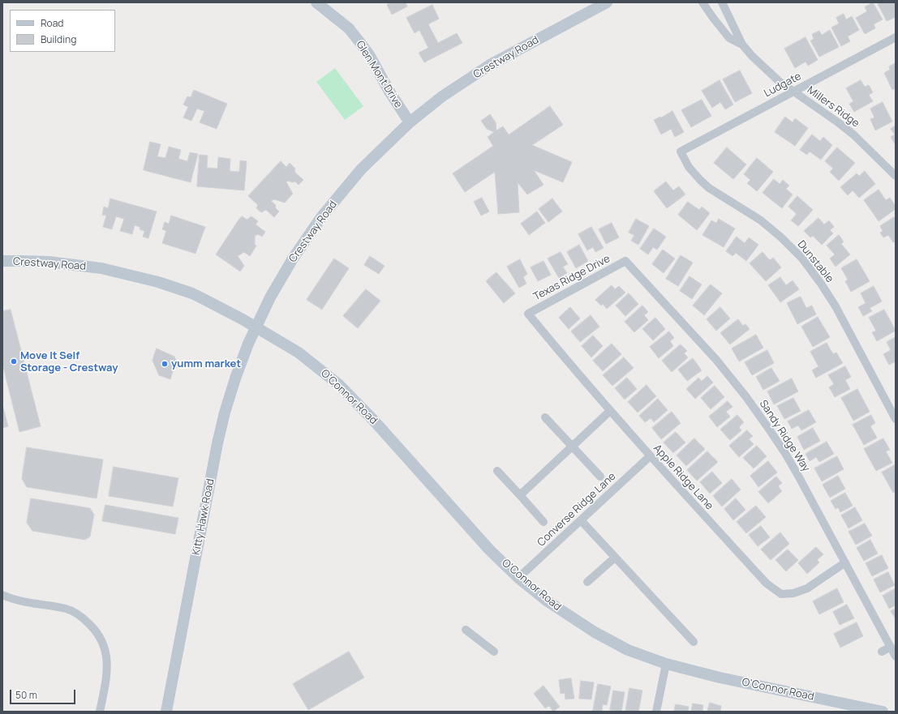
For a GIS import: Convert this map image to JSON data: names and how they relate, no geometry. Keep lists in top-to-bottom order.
{
  "streets": {
    "main road": [
      "Crestway Road",
      "Glen Mont Drive",
      "O'Connor Road",
      "Kitty Hawk Road"
    ],
    "street": [
      "Ludgate",
      "Millers Ridge",
      "Dunstable",
      "Texas Ridge Drive",
      "Sandy Ridge Way",
      "Apple Ridge Lane",
      "Converse Ridge Lane"
    ]
  },
  "crossings": [
    ["Crestway Road", "Glen Mont Drive"],
    ["Crestway Road", "O'Connor Road"],
    ["Crestway Road", "Kitty Hawk Road"],
    ["Ludgate", "Millers Ridge"],
    ["Ludgate", "Dunstable"],
    ["Texas Ridge Drive", "Sandy Ridge Way"],
    ["Texas Ridge Drive", "Apple Ridge Lane"],
    ["O'Connor Road", "Converse Ridge Lane"],
    ["O'Connor Road", "Kitty Hawk Road"],
    ["Sandy Ridge Way", "Apple Ridge Lane"],
    ["Apple Ridge Lane", "Converse Ridge Lane"]
  ],
  "places": ["Move It Self Storage - Crestway", "yumm market"],
  "legend": ["Road", "Building"],
  "scale_bar": "50 m"
}
